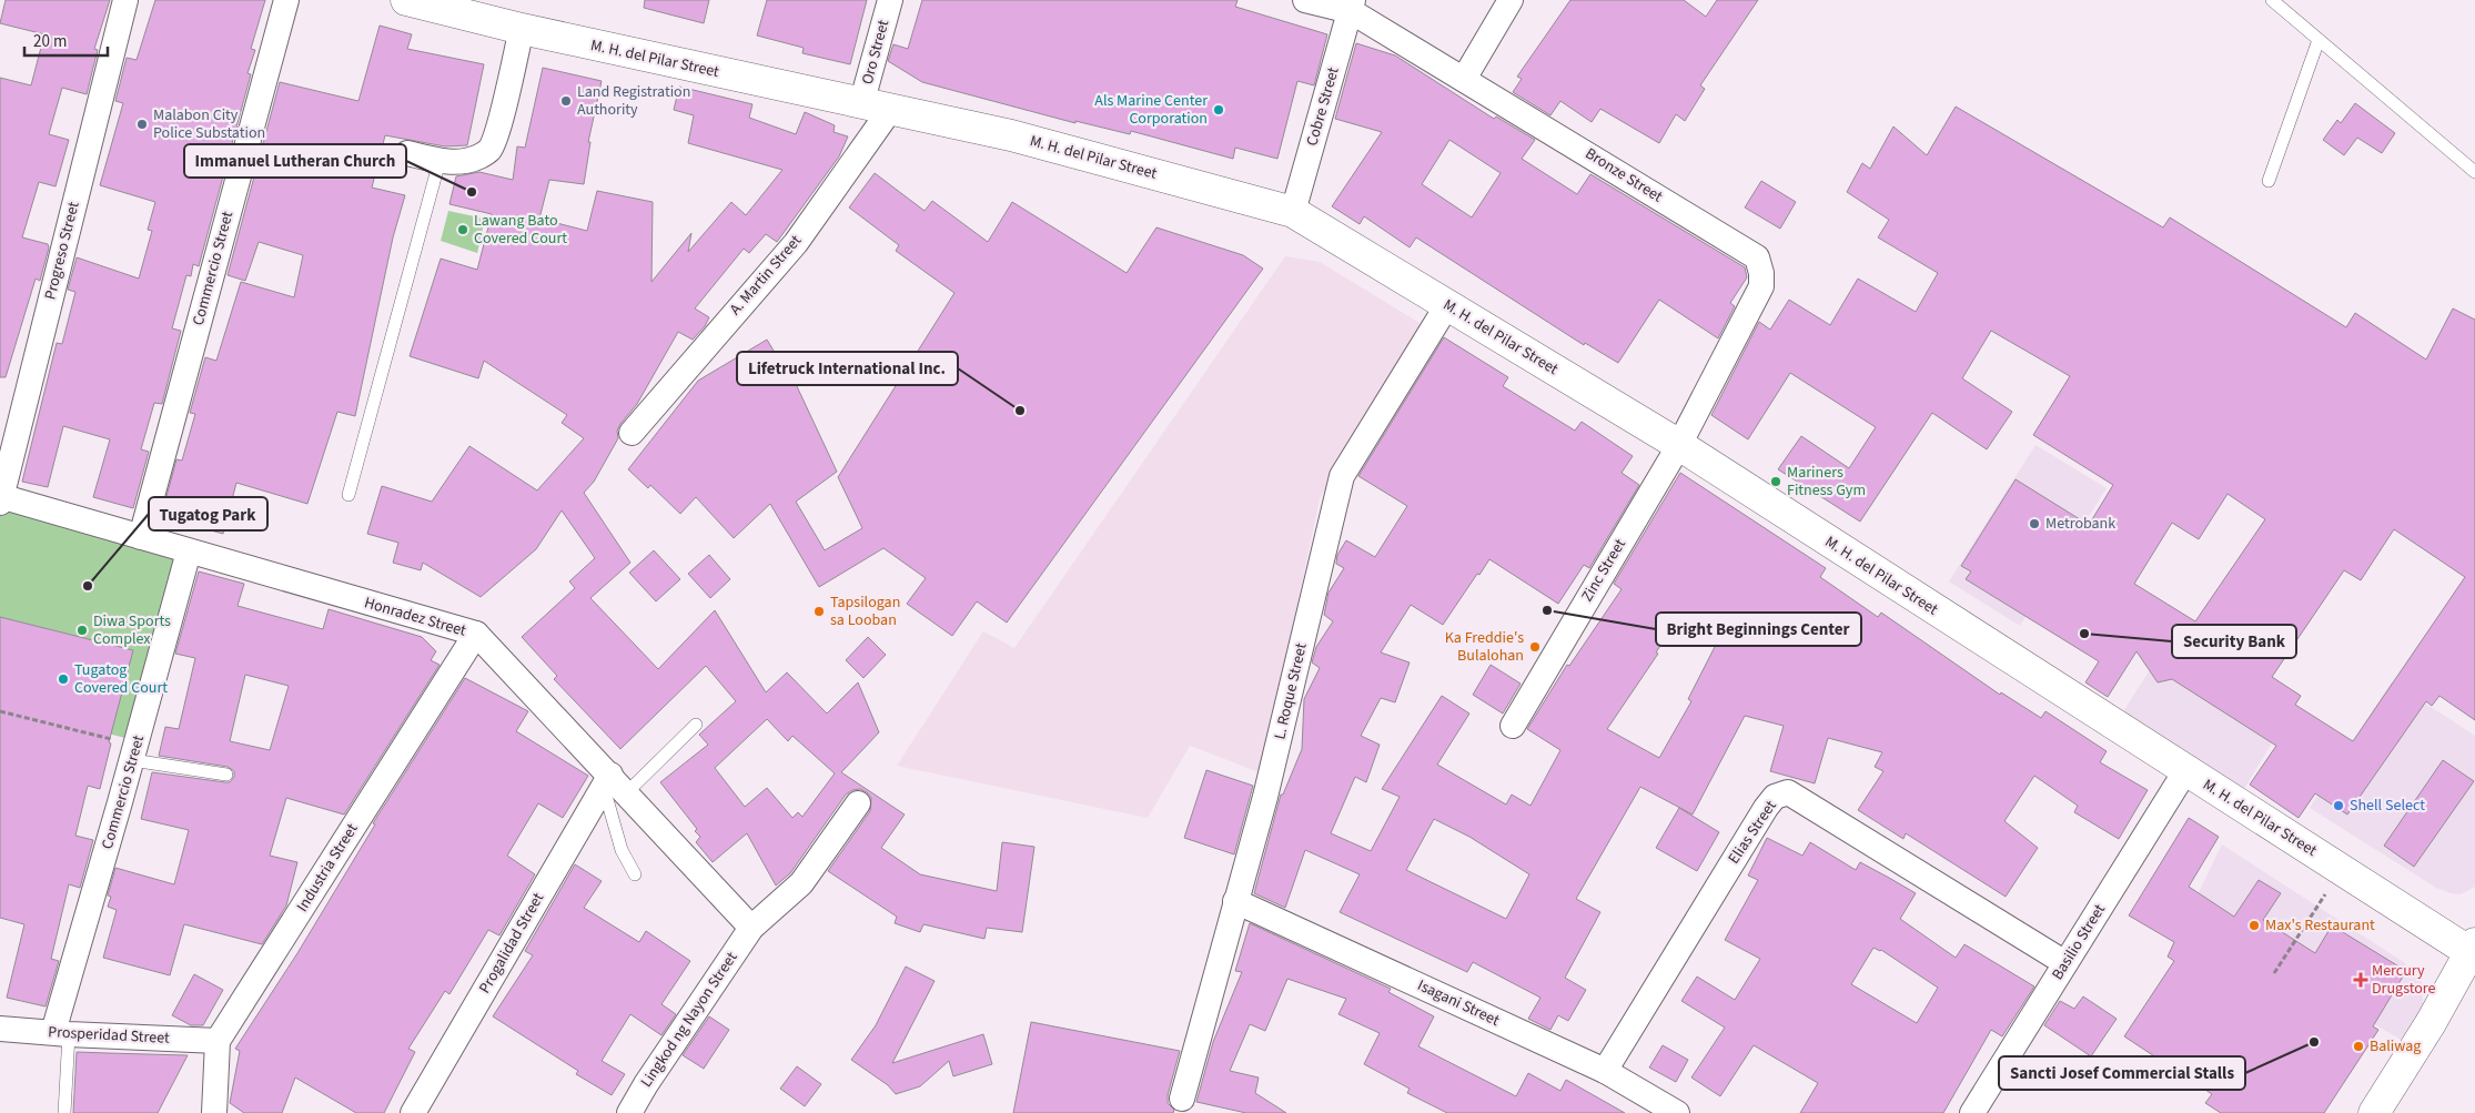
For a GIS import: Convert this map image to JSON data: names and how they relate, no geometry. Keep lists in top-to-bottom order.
{
  "streets": {
    "main road": ["M. H. del Pilar Street"],
    "street": [
      "Oro Street",
      "Cobre Street",
      "Bronze Street",
      "Progreso Street",
      "Commercio Street",
      "A. Martin Street",
      "Zinc Street",
      "Honradez Street",
      "L. Roque Street",
      "Elias Street",
      "Industria Street",
      "Basilio Street",
      "Progalidad Street",
      "Isagani Street",
      "Lingkod ng Nayon Street",
      "Prosperidad Street"
    ]
  },
  "crossings": [
    ["Oro Street", "M. H. del Pilar Street"],
    ["Oro Street", "A. Martin Street"],
    ["M. H. del Pilar Street", "Cobre Street"],
    ["M. H. del Pilar Street", "Bronze Street"],
    ["M. H. del Pilar Street", "A. Martin Street"],
    ["M. H. del Pilar Street", "Zinc Street"],
    ["M. H. del Pilar Street", "L. Roque Street"],
    ["M. H. del Pilar Street", "Basilio Street"],
    ["Cobre Street", "Bronze Street"],
    ["Bronze Street", "Zinc Street"],
    ["Progreso Street", "Honradez Street"],
    ["Commercio Street", "Honradez Street"],
    ["Commercio Street", "Prosperidad Street"],
    ["Honradez Street", "Industria Street"],
    ["Honradez Street", "Progalidad Street"],
    ["Honradez Street", "Lingkod ng Nayon Street"],
    ["L. Roque Street", "Isagani Street"],
    ["Elias Street", "Basilio Street"],
    ["Elias Street", "Isagani Street"],
    ["Industria Street", "Prosperidad Street"]
  ],
  "places": {
    "other": [
      "Land Registration Authority",
      "Als Marine Center Corporation",
      "Malabon City Police Substation",
      "Immanuel Lutheran Church",
      "Lawang Bato Covered Court",
      "Lifetruck International Inc.",
      "Mariners Fitness Gym",
      "Metrobank",
      "Tugatog Park",
      "Bright Beginnings Center",
      "Tapsilogan sa Looban",
      "Diwa Sports Complex",
      "Security Bank",
      "Ka Freddie's Bulalohan",
      "Tugatog Covered Court",
      "Shell Select",
      "Max's Restaurant",
      "Sancti Josef Commercial Stalls",
      "Baliwag"
    ],
    "health": ["Mercury Drugstore"]
  },
  "scale_bar": "20 m"
}
